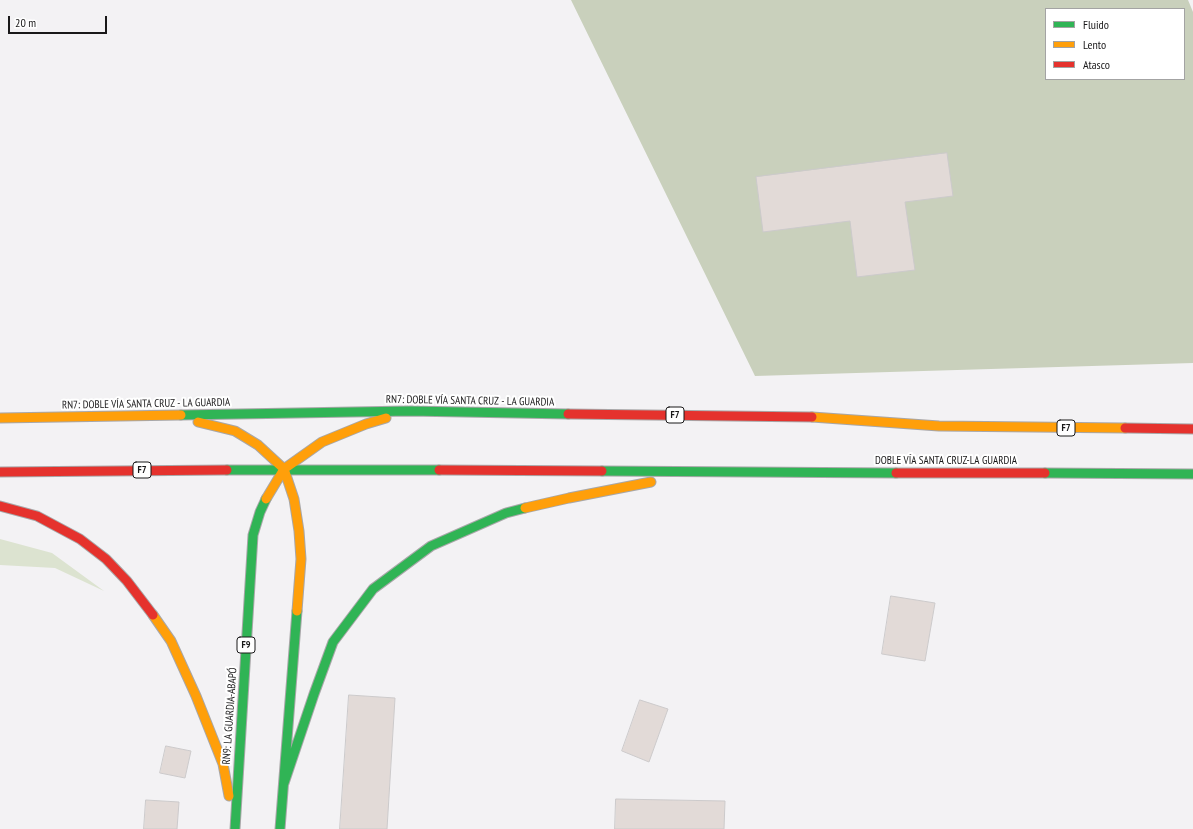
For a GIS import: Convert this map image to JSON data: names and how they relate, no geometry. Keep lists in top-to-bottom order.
{
  "streets": {
    "highway": [
      "RN7: DOBLE VÍA SANTA CRUZ - LA GUARDIA",
      "F7",
      "DOBLE VÍA SANTA CRUZ-LA GUARDIA",
      "F9",
      "RN9: LA GUARDIA-ABAPÓ"
    ]
  },
  "crossings": [
    ["RN7: DOBLE VÍA SANTA CRUZ - LA GUARDIA", "RN9: LA GUARDIA-ABAPÓ"],
    ["F7", "DOBLE VÍA SANTA CRUZ-LA GUARDIA"],
    ["F7", "RN9: LA GUARDIA-ABAPÓ"]
  ],
  "legend": ["Fluido", "Lento", "Atasco"],
  "scale_bar": "20 m"
}
